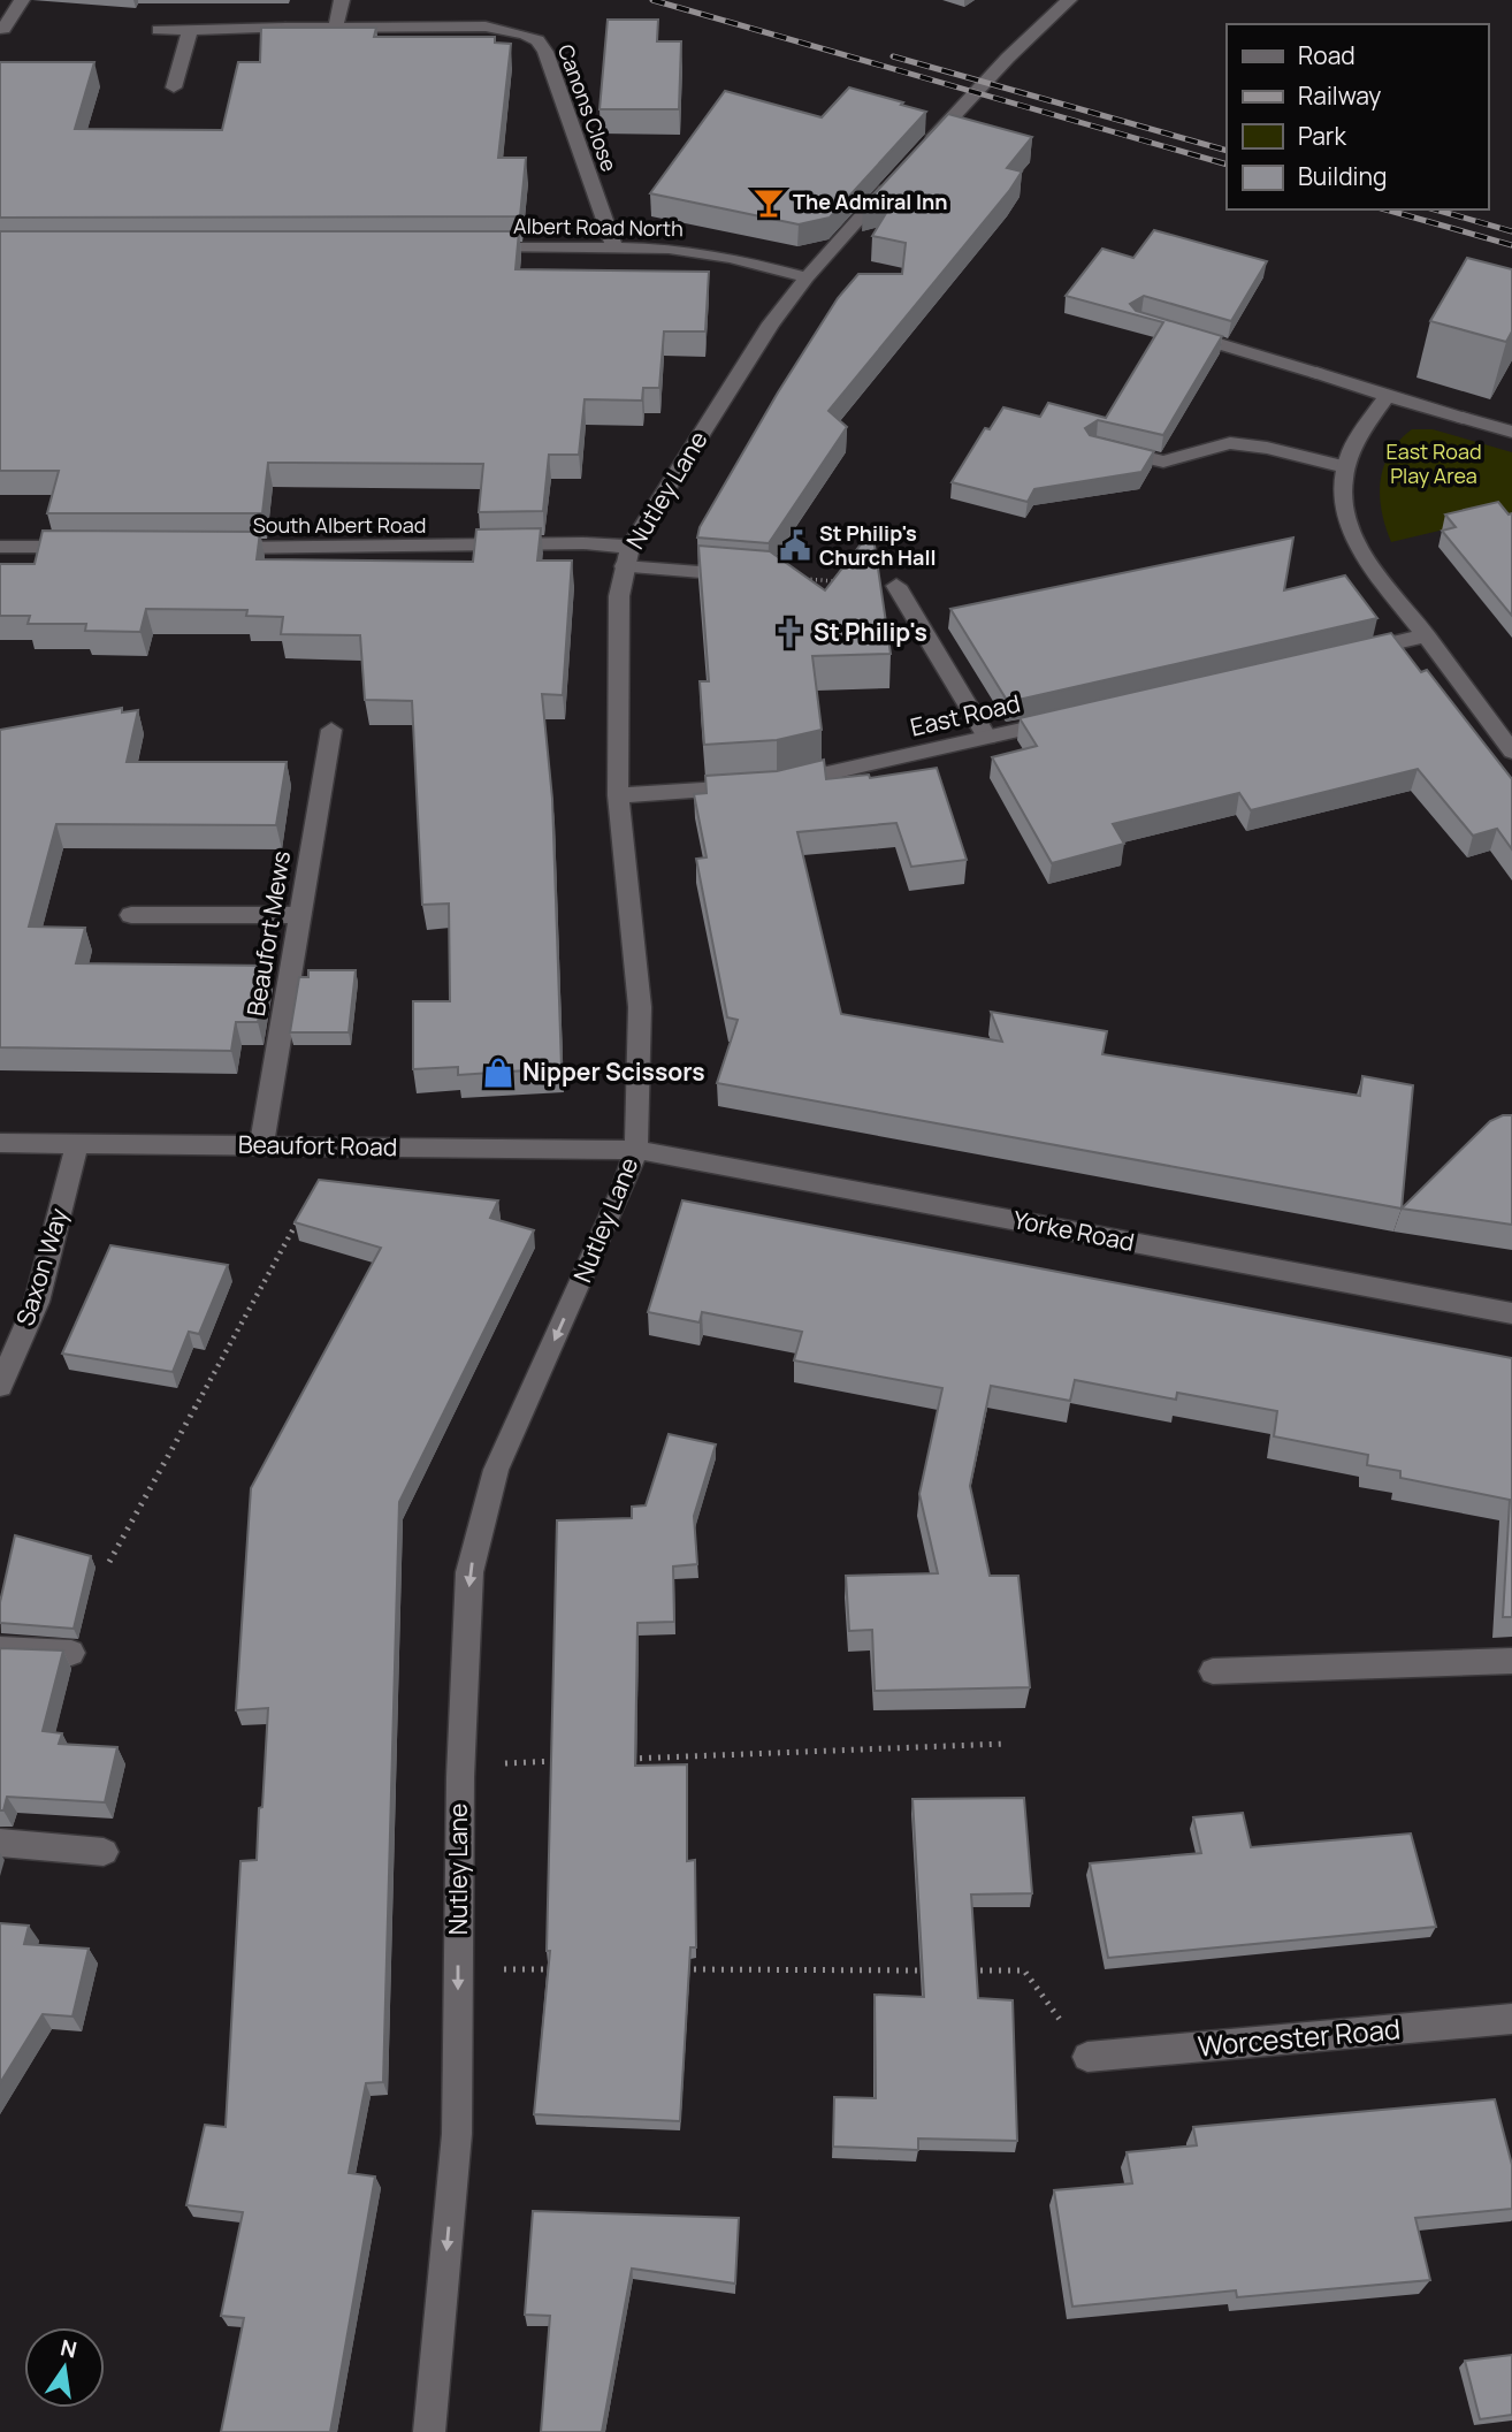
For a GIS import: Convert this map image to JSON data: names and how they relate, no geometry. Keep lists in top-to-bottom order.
{
  "streets": {
    "street": [
      "Canons Close",
      "Albert Road North",
      "Nutley Lane",
      "South Albert Road",
      "East Road",
      "Beaufort Mews",
      "Beaufort Road",
      "Yorke Road",
      "Saxon Way",
      "Worcester Road"
    ]
  },
  "crossings": [
    ["Canons Close", "Albert Road North"],
    ["Albert Road North", "Nutley Lane"],
    ["Nutley Lane", "South Albert Road"],
    ["Nutley Lane", "East Road"],
    ["Nutley Lane", "Beaufort Road"],
    ["Nutley Lane", "Yorke Road"],
    ["Beaufort Mews", "Beaufort Road"],
    ["Beaufort Road", "Yorke Road"],
    ["Beaufort Road", "Saxon Way"]
  ],
  "one_way": ["Nutley Lane"],
  "parks": ["East Road Play Area"],
  "places": {
    "bar": ["The Admiral Inn"],
    "public building": ["St Philip's Church Hall"],
    "church": ["St Philip's"],
    "shop": ["Nipper Scissors"]
  },
  "legend": [
    "Road",
    "Railway",
    "Park",
    "Building"
  ],
  "north": "top"
}
